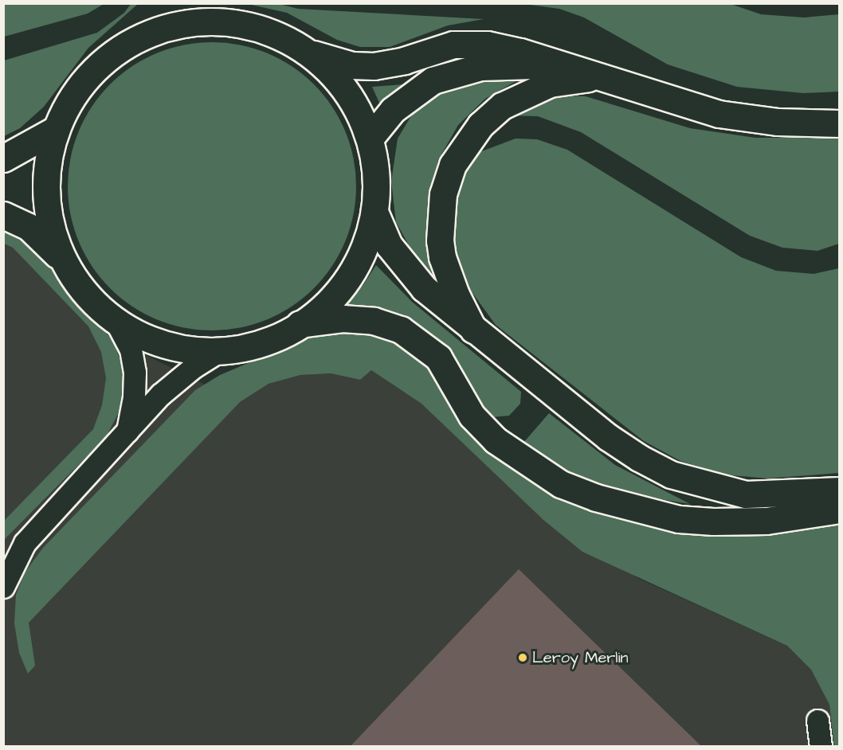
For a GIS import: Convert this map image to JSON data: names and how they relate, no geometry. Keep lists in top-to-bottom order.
{
  "places": ["Leroy Merlin"]
}
